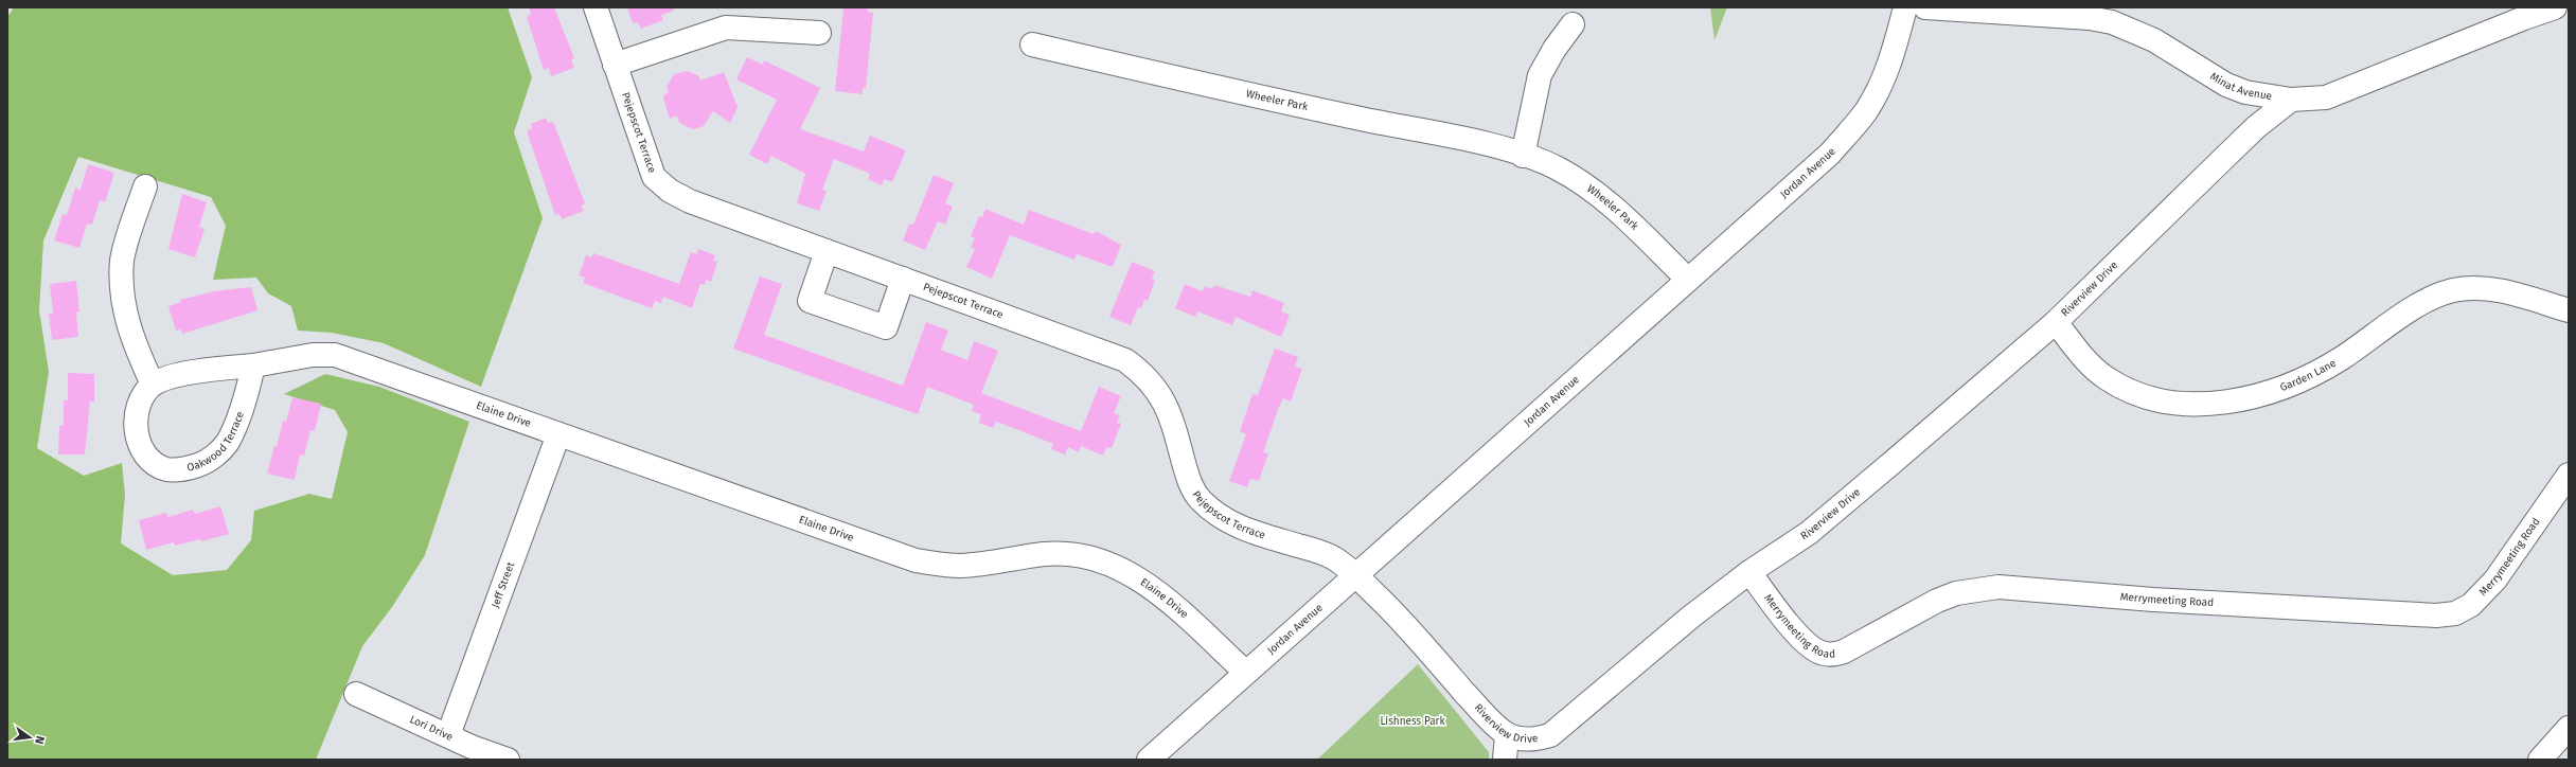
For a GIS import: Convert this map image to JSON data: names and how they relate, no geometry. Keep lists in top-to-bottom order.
{
  "streets": {
    "main road": [
      "Minat Avenue",
      "Wheeler Park",
      "Pejepscot Terrace",
      "Jordan Avenue",
      "Riverview Drive",
      "Garden Lane",
      "Elaine Drive",
      "Oakwood Terrace",
      "Merrymeeting Road",
      "Jeff Street",
      "Lori Drive"
    ]
  },
  "crossings": [
    ["Minat Avenue", "Riverview Drive"],
    ["Wheeler Park", "Jordan Avenue"],
    ["Pejepscot Terrace", "Jordan Avenue"],
    ["Pejepscot Terrace", "Riverview Drive"],
    ["Jordan Avenue", "Riverview Drive"],
    ["Jordan Avenue", "Elaine Drive"],
    ["Riverview Drive", "Garden Lane"],
    ["Riverview Drive", "Merrymeeting Road"],
    ["Elaine Drive", "Oakwood Terrace"],
    ["Elaine Drive", "Jeff Street"],
    ["Jeff Street", "Lori Drive"]
  ],
  "parks": ["Lishness Park"],
  "north": "right"
}
